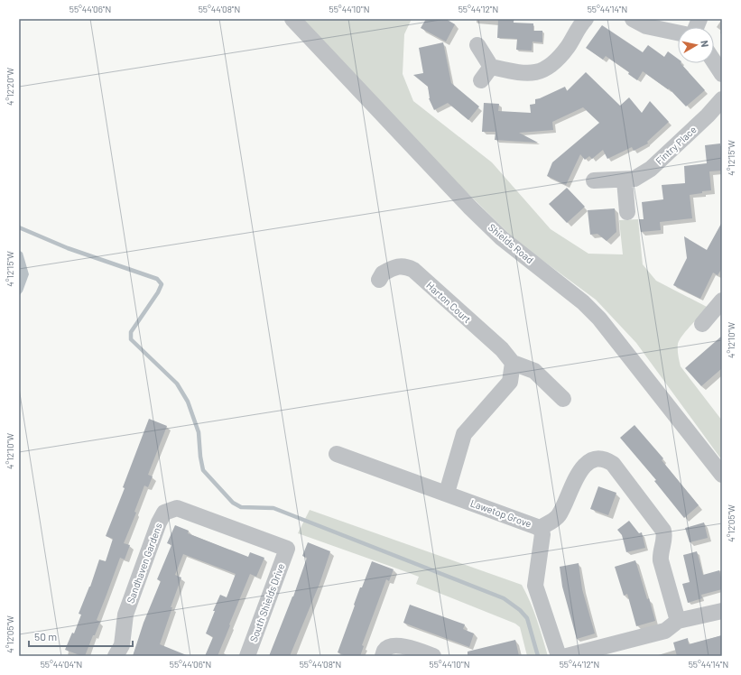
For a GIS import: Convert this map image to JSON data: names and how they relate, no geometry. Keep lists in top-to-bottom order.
{
  "streets": {
    "street": [
      "Fintry Place",
      "Shields Road",
      "Harton Court",
      "Lawetop Grove",
      "Sandhaven Gardens",
      "South Shields Drive"
    ]
  },
  "crossings": [
    ["Sandhaven Gardens", "South Shields Drive"]
  ],
  "scale_bar": "50 m",
  "north": "right",
  "coordinates": [
    "55°44'06\"N",
    "55°44'08\"N",
    "55°44'10\"N",
    "55°44'12\"N",
    "55°44'14\"N",
    "4°12'20\"W",
    "4°12'15\"W",
    "4°12'10\"W",
    "4°12'05\"W",
    "55°44'04\"N"
  ]
}
